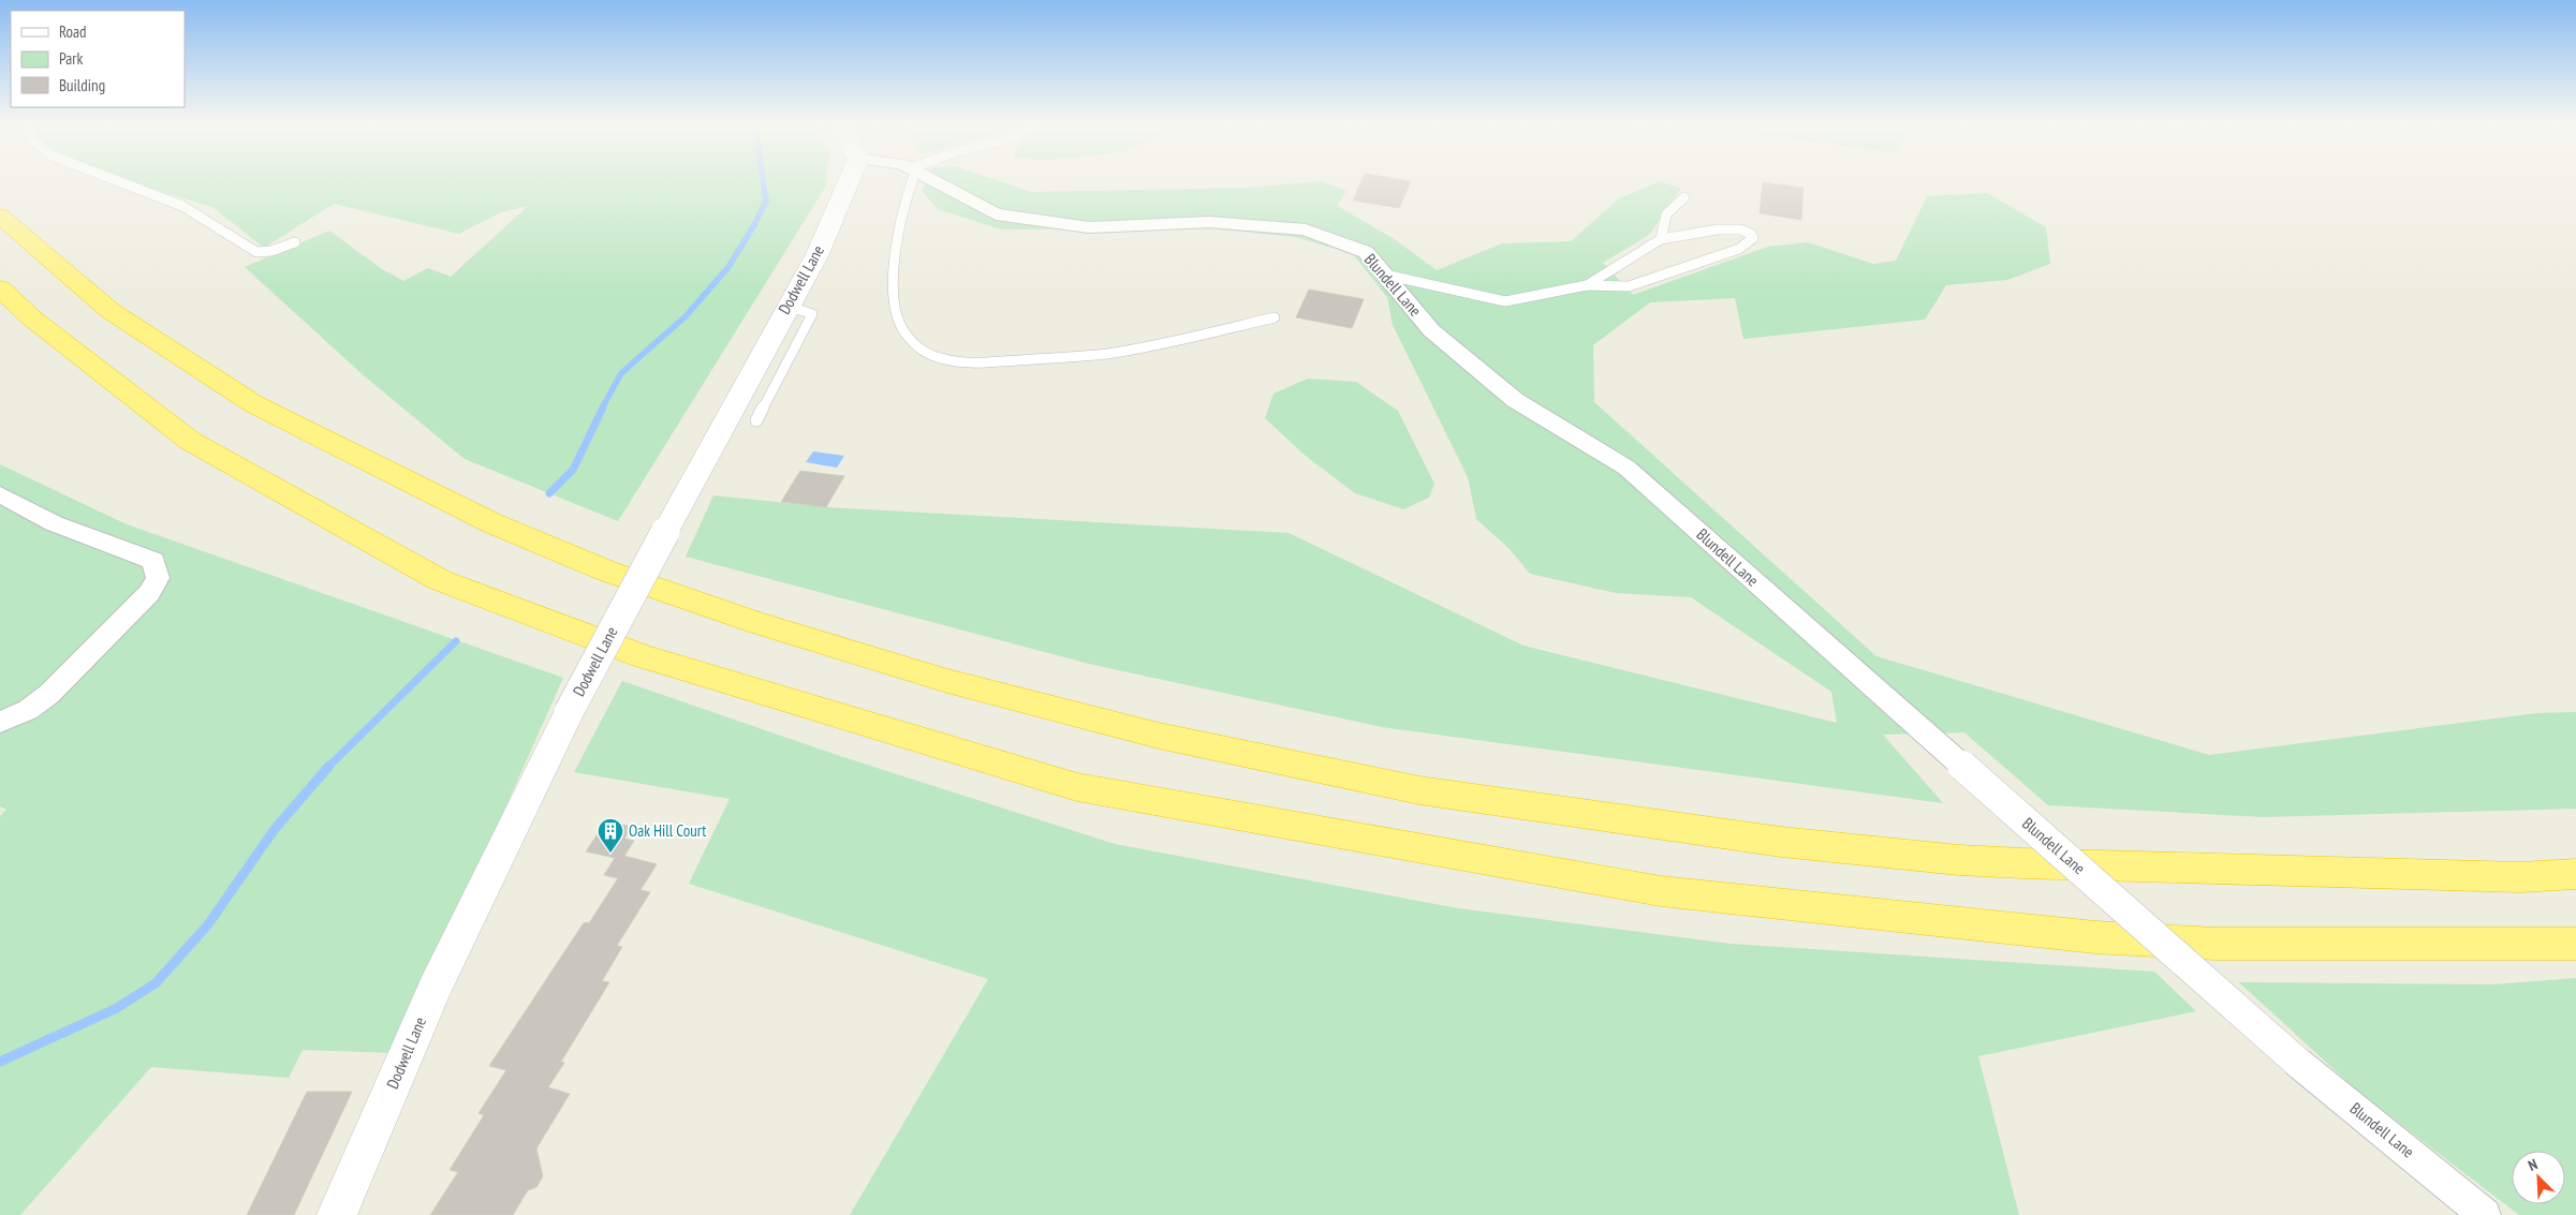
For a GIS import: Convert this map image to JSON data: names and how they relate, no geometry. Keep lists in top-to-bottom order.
{
  "streets": {
    "street": ["Dodwell Lane", "Blundell Lane"]
  },
  "places": {
    "building": ["Oak Hill Court"]
  },
  "legend": ["Road", "Park", "Building"],
  "north": "top left"
}
